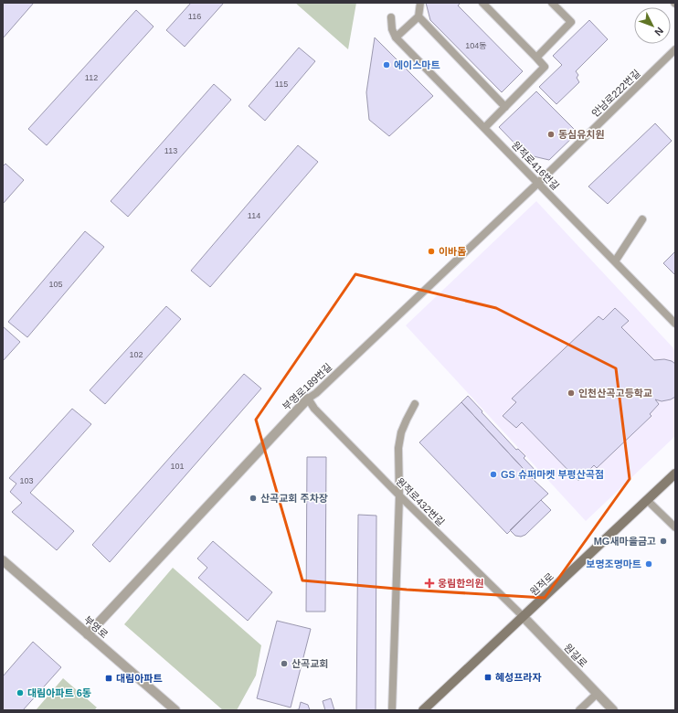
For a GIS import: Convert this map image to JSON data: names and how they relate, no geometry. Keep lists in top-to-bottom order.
{
  "streets": {
    "main road": ["원적로"],
    "street": ["부영로189번길", "부영로", "원길로"],
    "lane": ["안남로222번길", "원적로416번길", "원적로432번길"]
  },
  "crossings": [
    ["안남로222번길", "원적로416번길"],
    ["안남로222번길", "부영로189번길"],
    ["원적로416번길", "부영로189번길"],
    ["부영로189번길", "원적로432번길"],
    ["부영로189번길", "부영로"],
    ["원적로432번길", "원적로"],
    ["원적로432번길", "원길로"],
    ["원적로", "원길로"]
  ],
  "places": {
    "other": [
      "에이스마트",
      "동심유치원",
      "이바돔",
      "인천산곡고등학교",
      "GS 슈퍼마켓 부평산곡점",
      "산곡교회 주차장",
      "MG새마을금고",
      "보명조명마트",
      "산곡교회",
      "대림아파트 6동"
    ],
    "health": ["웅림한의원"],
    "transit": ["혜성프라자", "대림아파트"]
  },
  "house_numbers": [
    "116",
    "104동",
    "112",
    "115",
    "113",
    "114",
    "105",
    "102",
    "101",
    "103"
  ],
  "north": "bottom right"
}
